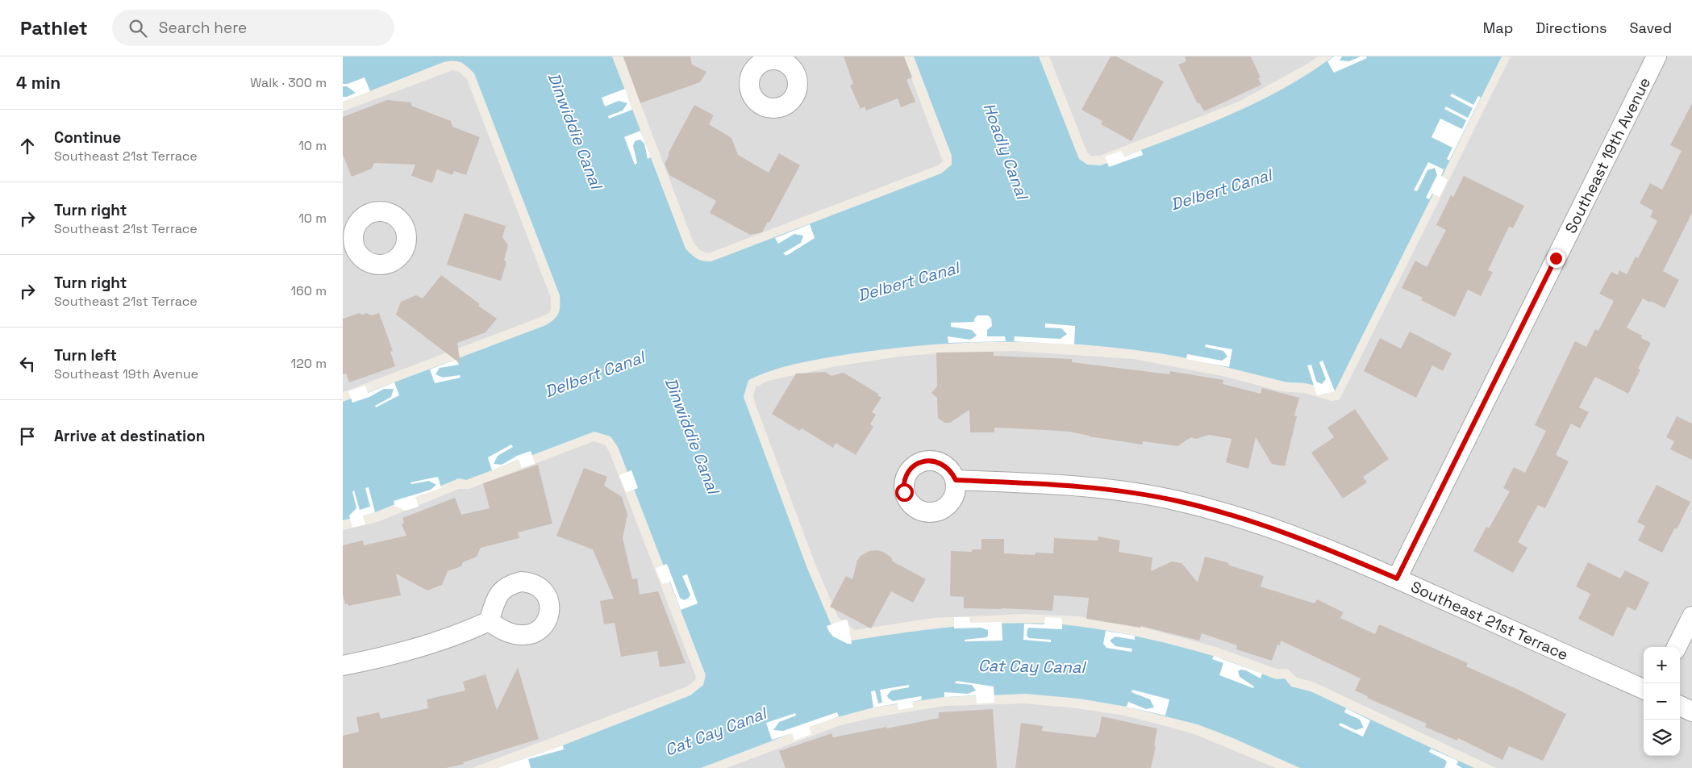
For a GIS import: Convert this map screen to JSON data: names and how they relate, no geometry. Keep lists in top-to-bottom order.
{
  "streets": {
    "street": ["Southeast 19th Avenue", "Southeast 21st Terrace"]
  },
  "crossings": [
    ["Southeast 19th Avenue", "Southeast 21st Terrace"]
  ],
  "water": [
    "Dinwiddie Canal",
    "Hoadly Canal",
    "Delbert Canal",
    "Cat Cay Canal"
  ],
  "page": {
    "header": "Pathlet",
    "search": "Search here",
    "nav": ["Map", "Directions", "Saved"],
    "heading": ["4 min", "Walk · 300 m"],
    "list": [
      ["Continue", "Southeast 21st Terrace", "10 m"],
      ["Turn right", "Southeast 21st Terrace", "10 m"],
      ["Turn right", "Southeast 21st Terrace", "160 m"],
      ["Turn left", "Southeast 19th Avenue", "120 m"],
      "Arrive at destination"
    ],
    "map_buttons": ["+", "−"]
  }
}
